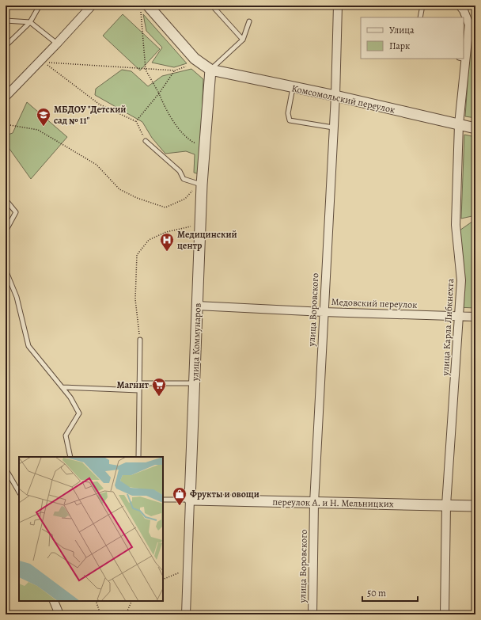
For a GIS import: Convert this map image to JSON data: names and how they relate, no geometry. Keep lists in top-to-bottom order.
{
  "streets": {
    "street": [
      "Комсомольский переулок",
      "Медовский переулок",
      "улица Воровского",
      "улица Карла Либкнехта",
      "улица Коммунаров",
      "переулок А. и Н. Мельницких"
    ]
  },
  "crossings": [
    ["Комсомольский переулок", "улица Воровского"],
    ["Комсомольский переулок", "улица Карла Либкнехта"],
    ["Комсомольский переулок", "улица Коммунаров"],
    ["Медовский переулок", "улица Воровского"],
    ["Медовский переулок", "улица Карла Либкнехта"],
    ["Медовский переулок", "улица Коммунаров"],
    ["улица Воровского", "переулок А. и Н. Мельницких"],
    ["улица Карла Либкнехта", "переулок А. и Н. Мельницких"],
    ["улица Коммунаров", "переулок А. и Н. Мельницких"]
  ],
  "places": {
    "school or university": ["МБДОУ \"Детский сад № 11\""],
    "hospital": ["Медицинский центр"],
    "supermarket": ["Магнит"],
    "shop": ["Фрукты и овощи"]
  },
  "legend": ["Улица", "Парк"],
  "scale_bar": "50 m"
}
